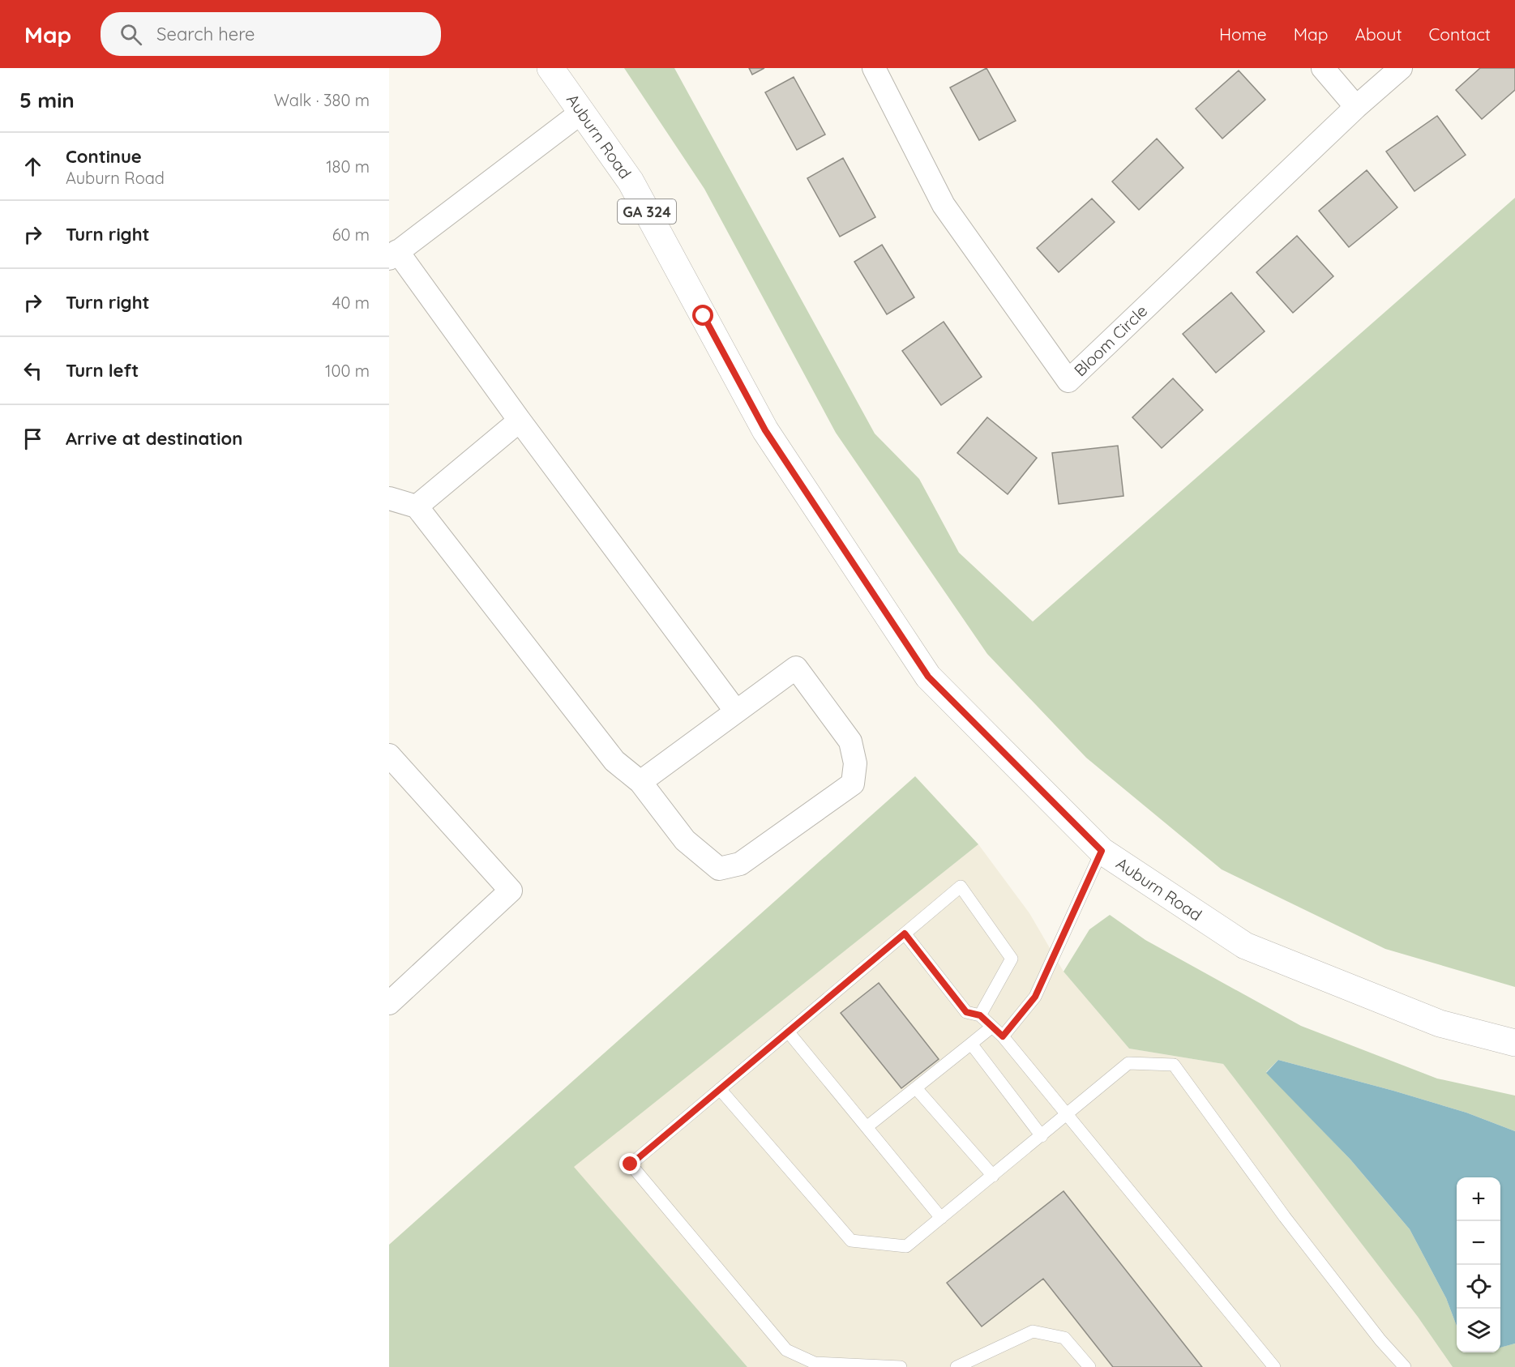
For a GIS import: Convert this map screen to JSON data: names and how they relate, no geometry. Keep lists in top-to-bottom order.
{
  "streets": {
    "main road": ["Auburn Road", "GA 324"],
    "street": ["Bloom Circle"]
  },
  "page": {
    "header": "Map",
    "search": "Search here",
    "nav": [
      "Home",
      "Map",
      "About",
      "Contact"
    ],
    "heading": ["5 min", "Walk · 380 m"],
    "list": [
      ["Continue", "Auburn Road", "180 m"],
      ["Turn right", "60 m"],
      ["Turn right", "40 m"],
      ["Turn left", "100 m"],
      "Arrive at destination"
    ],
    "map_buttons": ["+", "−"]
  }
}
